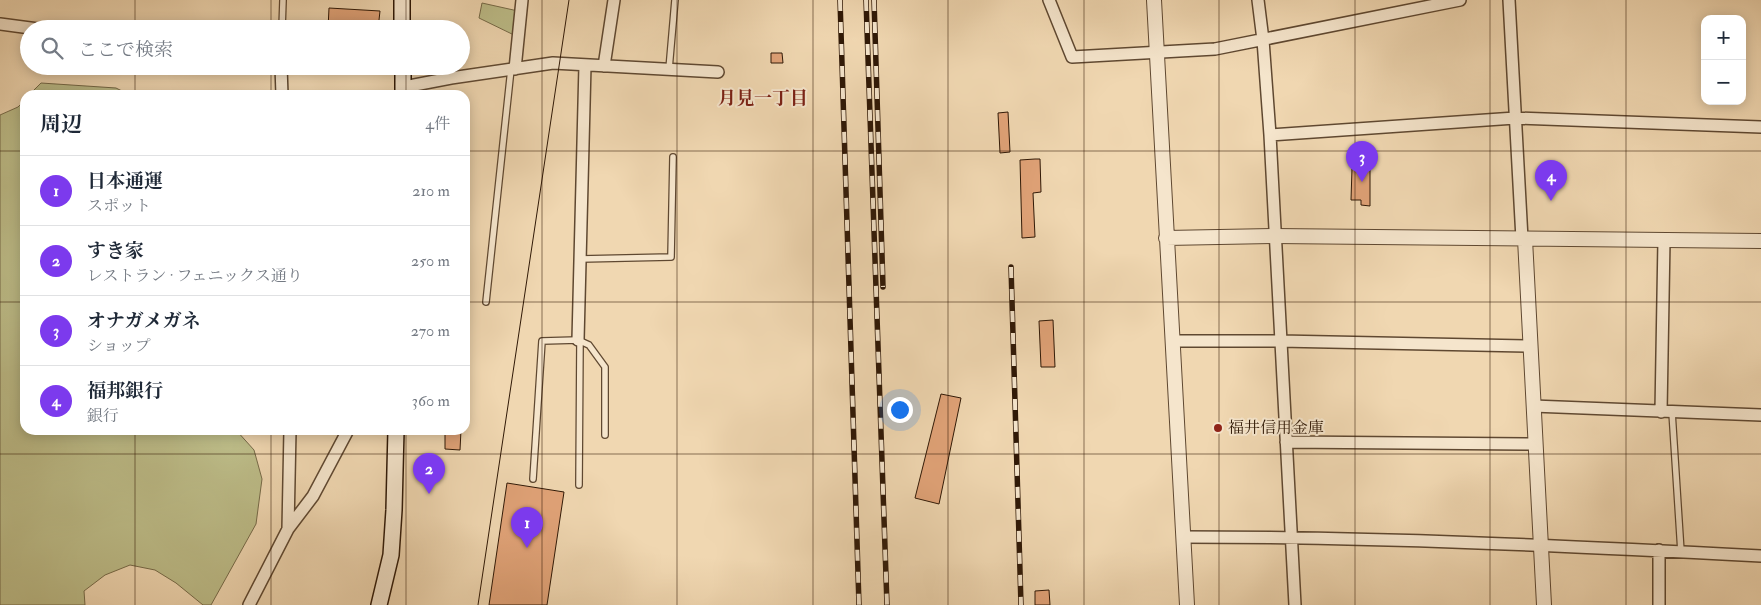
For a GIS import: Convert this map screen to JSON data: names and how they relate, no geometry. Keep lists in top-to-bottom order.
{
  "districts": ["月見一丁目"],
  "places": ["福井信用金庫"],
  "page": {
    "map_buttons": ["+", "−"],
    "search": "ここで検索",
    "heading": ["周辺", "4件"],
    "pins": [
      "3",
      "4",
      "2",
      "1"
    ],
    "list": [
      {
        "mark": "1",
        "name": "日本通運",
        "note": "スポット",
        "value": "210 m"
      },
      {
        "mark": "2",
        "name": "すき家",
        "note": "レストラン · フェニックス通り",
        "value": "250 m"
      },
      {
        "mark": "3",
        "name": "オナガメガネ",
        "note": "ショップ",
        "value": "270 m"
      },
      {
        "mark": "4",
        "name": "福邦銀行",
        "note": "銀行",
        "value": "360 m"
      }
    ]
  }
}
